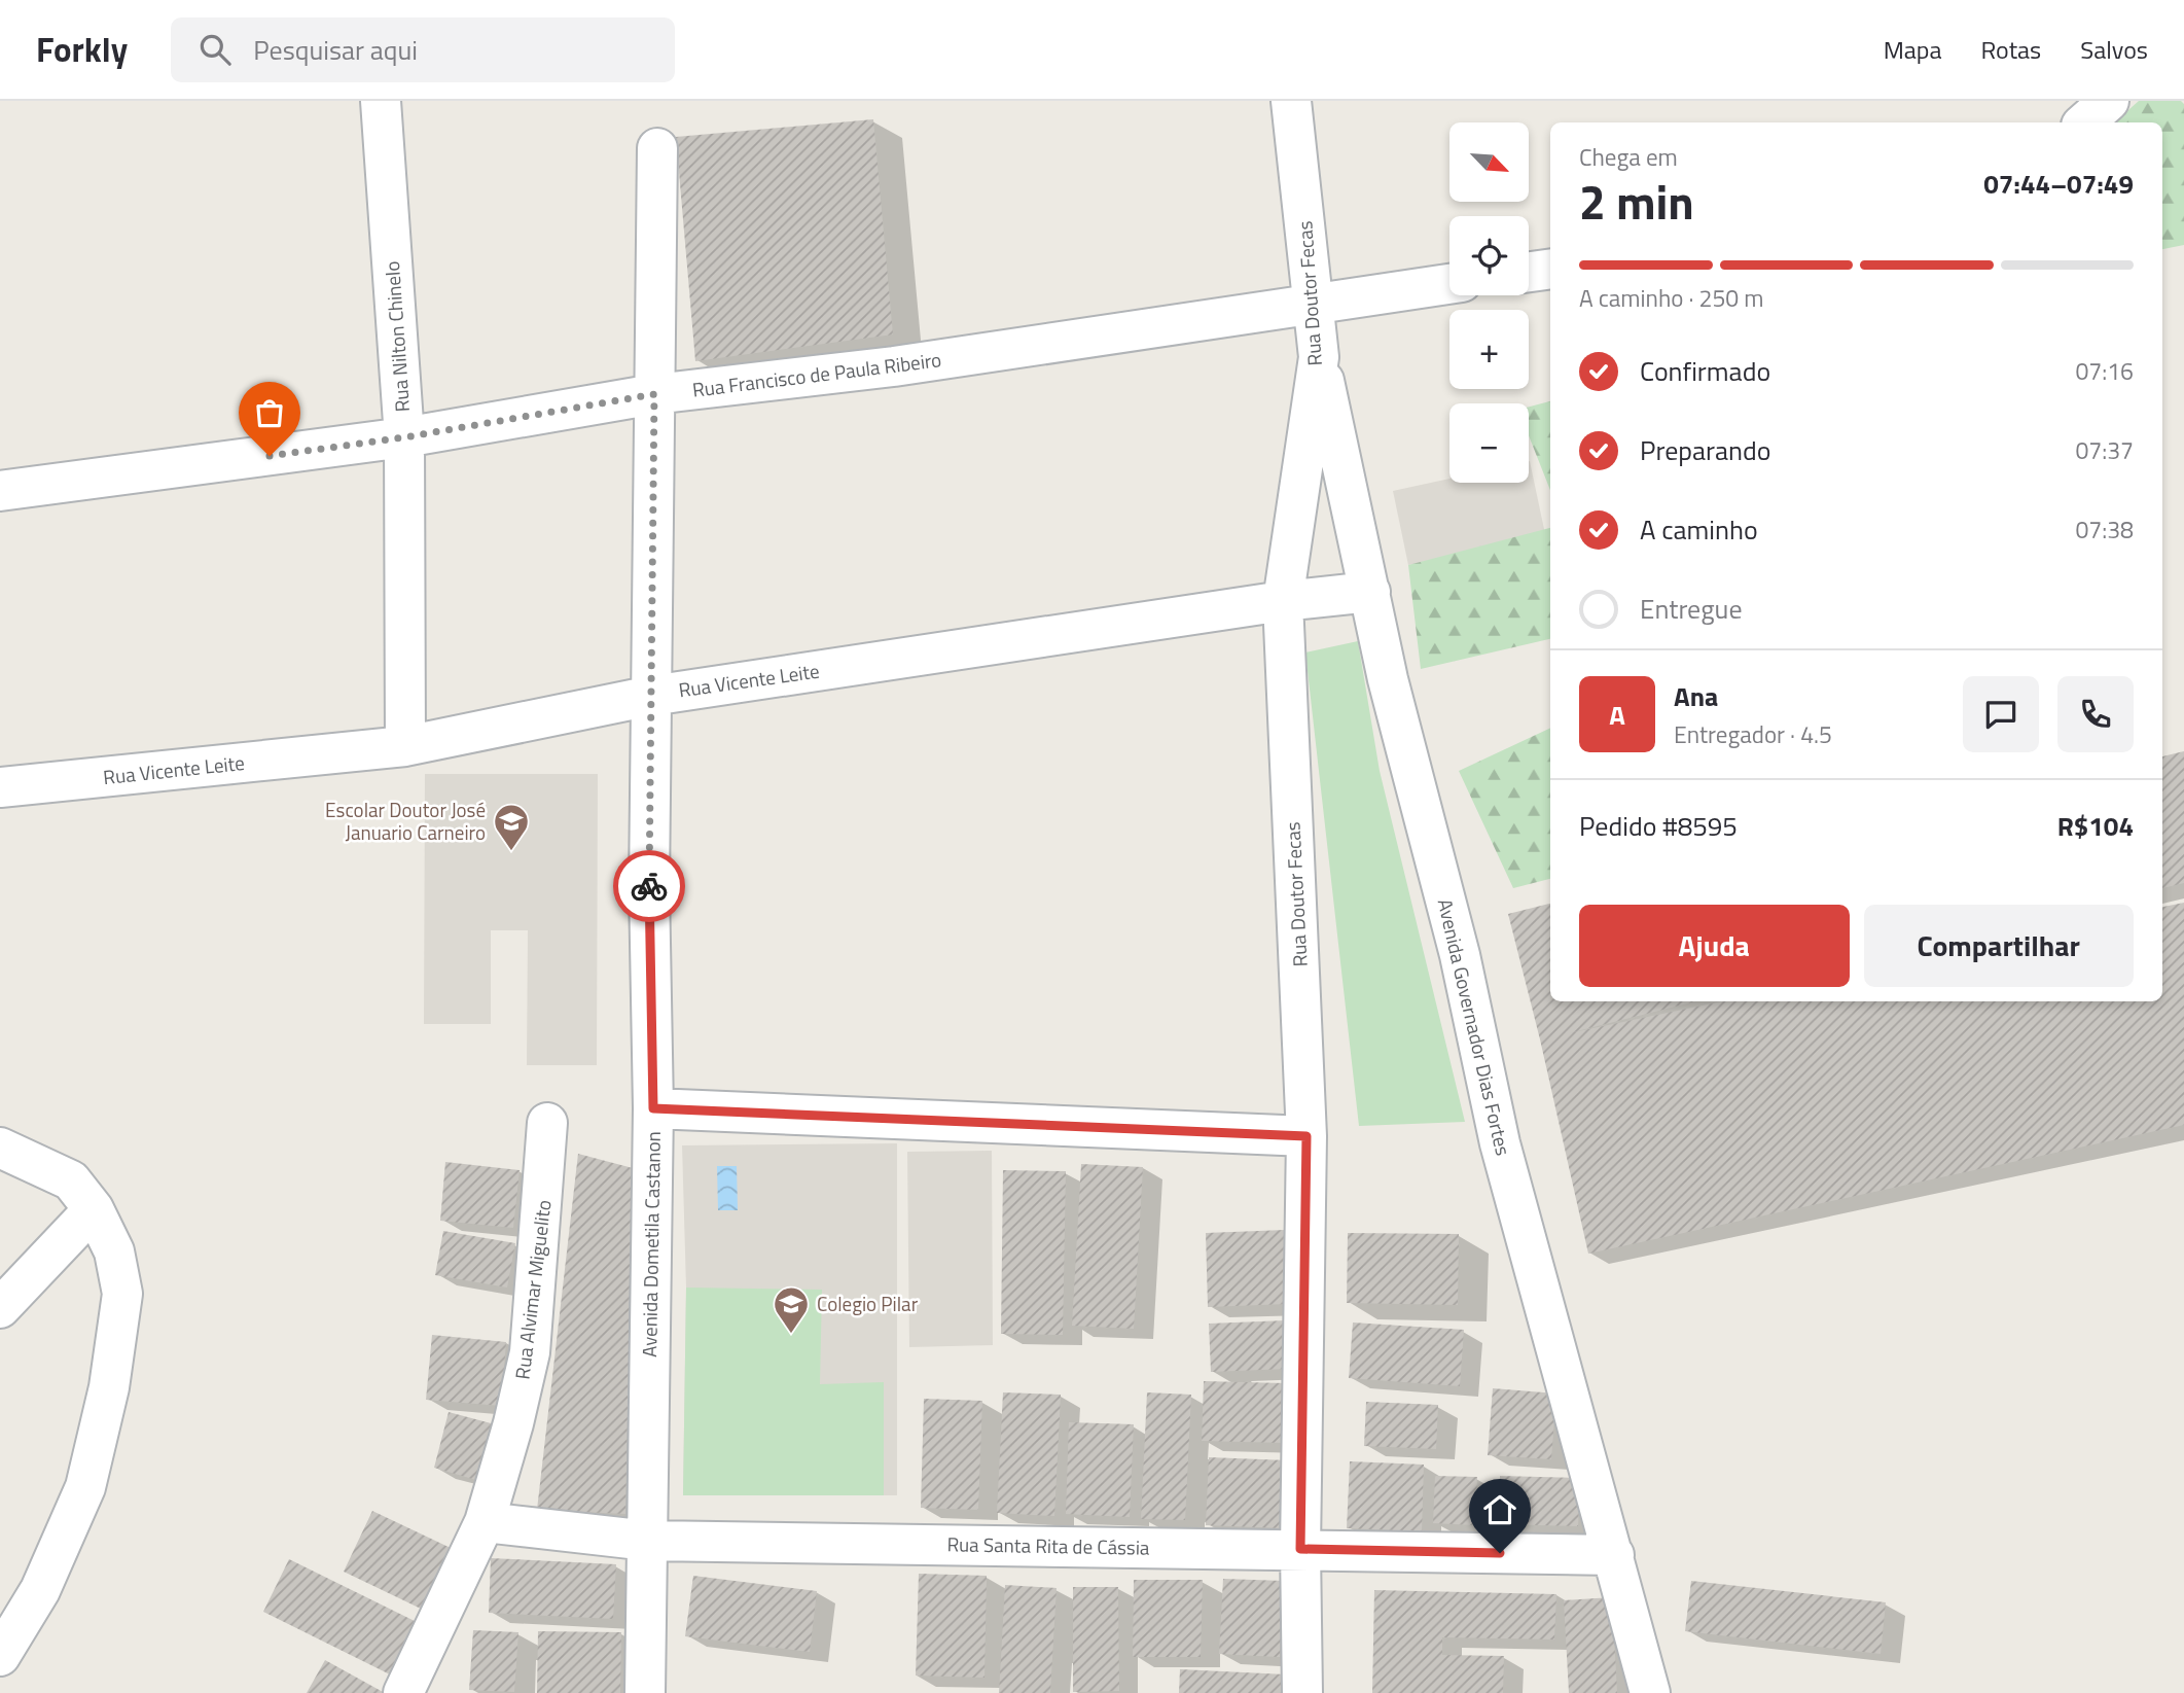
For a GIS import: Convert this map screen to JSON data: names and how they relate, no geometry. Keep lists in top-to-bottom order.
{
  "streets": {
    "street": [
      "Rua Doutor Fecas",
      "Rua Nilton Chinelo",
      "Rua Francisco de Paula Ribeiro",
      "Rua Vicente Leite",
      "Avenida Governador Dias Fortes",
      "Avenida Dometila Castanon",
      "Rua Alvimar Miguelito",
      "Rua Santa Rita de Cássia"
    ]
  },
  "crossings": [
    ["Rua Doutor Fecas", "Rua Francisco de Paula Ribeiro"],
    ["Rua Doutor Fecas", "Rua Vicente Leite"],
    ["Rua Doutor Fecas", "Avenida Governador Dias Fortes"],
    ["Rua Doutor Fecas", "Rua Santa Rita de Cássia"],
    ["Rua Nilton Chinelo", "Rua Francisco de Paula Ribeiro"],
    ["Rua Nilton Chinelo", "Rua Vicente Leite"],
    ["Rua Francisco de Paula Ribeiro", "Avenida Dometila Castanon"],
    ["Rua Vicente Leite", "Avenida Governador Dias Fortes"],
    ["Rua Vicente Leite", "Avenida Dometila Castanon"],
    ["Avenida Governador Dias Fortes", "Rua Santa Rita de Cássia"],
    ["Avenida Dometila Castanon", "Rua Santa Rita de Cássia"],
    ["Rua Alvimar Miguelito", "Rua Santa Rita de Cássia"]
  ],
  "places": {
    "school or university": ["Escolar Doutor José Januario Carneiro", "Colegio Pilar"]
  },
  "north": "bottom right",
  "page": {
    "header": "Forkly",
    "search": "Pesquisar aqui",
    "nav": ["Mapa", "Rotas", "Salvos"],
    "map_buttons": ["+", "−"],
    "heading": ["2 min", "Chega em", "07:44–07:49"],
    "panel": [
      "Ana",
      "Entregador · 4.5",
      "Pedido #8595",
      "R$104"
    ],
    "bar": "A caminho · 250 m",
    "list": [
      ["Confirmado", "07:16"],
      ["Preparando", "07:37"],
      ["A caminho", "07:38"],
      "Entregue"
    ],
    "round": "A",
    "buttons": ["Ajuda", "Compartilhar"]
  }
}
